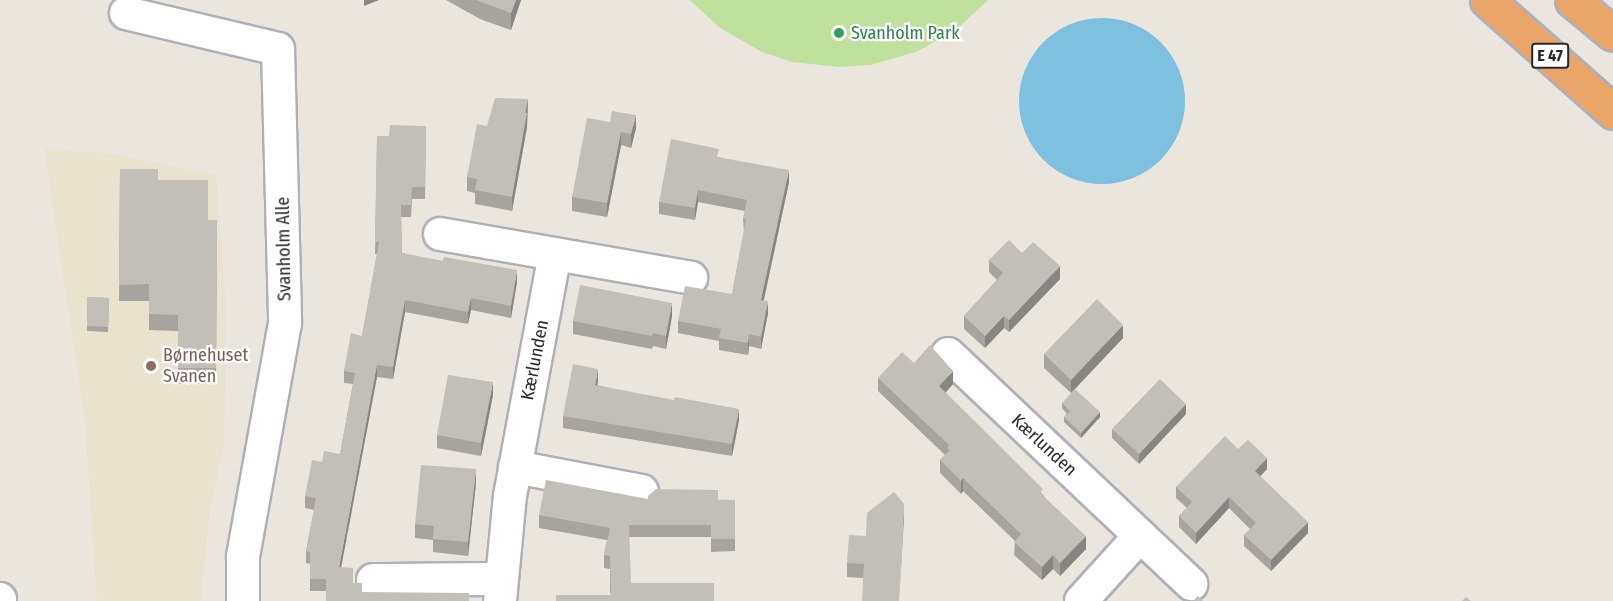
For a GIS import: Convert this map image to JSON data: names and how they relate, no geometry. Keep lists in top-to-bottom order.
{
  "streets": {
    "highway": ["E 47"],
    "street": ["Svanholm Alle", "Kærlunden"]
  },
  "places": ["Svanholm Park", "Børnehuset Svanen"]
}
